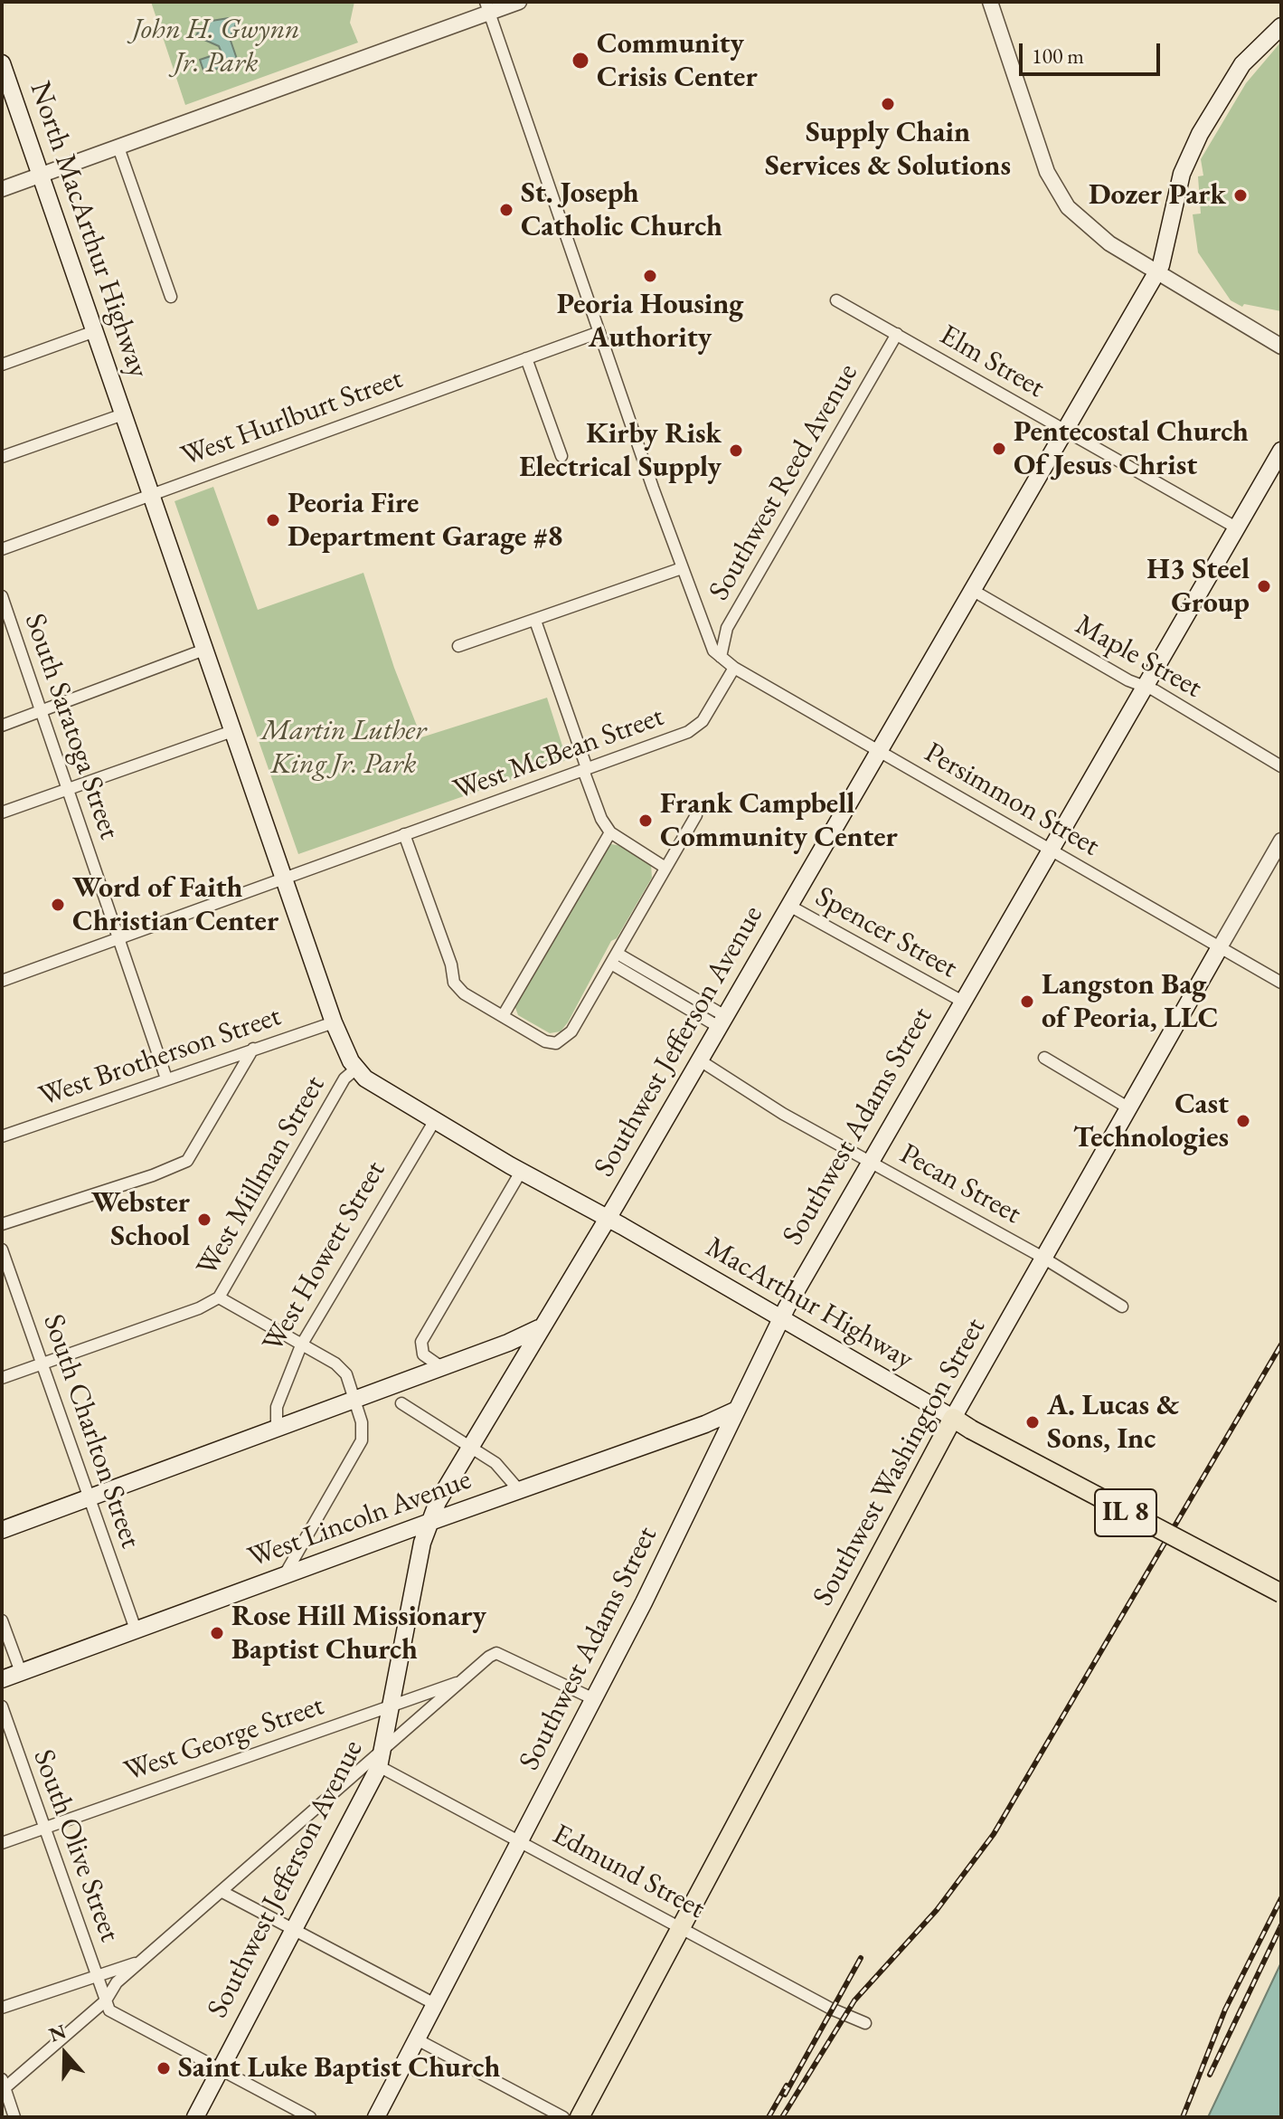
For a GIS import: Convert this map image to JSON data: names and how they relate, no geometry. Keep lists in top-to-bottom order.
{
  "streets": {
    "main road": [
      "North MacArthur Highway",
      "Southwest Jefferson Avenue",
      "Southwest Adams Street",
      "MacArthur Highway",
      "Southwest Washington Street",
      "IL 8",
      "West Lincoln Avenue"
    ],
    "street": [
      "Elm Street",
      "West Hurlburt Street",
      "Southwest Reed Avenue",
      "Maple Street",
      "South Saratoga Street",
      "West McBean Street",
      "Persimmon Street",
      "Spencer Street",
      "West Brotherson Street",
      "West Millman Street",
      "Pecan Street",
      "West Howett Street",
      "South Charlton Street",
      "West George Street",
      "South Olive Street",
      "Edmund Street"
    ]
  },
  "crossings": [
    ["North MacArthur Highway", "West Hurlburt Street"],
    ["North MacArthur Highway", "West McBean Street"],
    ["North MacArthur Highway", "West Brotherson Street"],
    ["North MacArthur Highway", "West Millman Street"],
    ["North MacArthur Highway", "MacArthur Highway"],
    ["Elm Street", "Southwest Reed Avenue"],
    ["Elm Street", "Southwest Jefferson Avenue"],
    ["Elm Street", "Southwest Adams Street"],
    ["Southwest Reed Avenue", "Persimmon Street"],
    ["Maple Street", "Southwest Jefferson Avenue"],
    ["Maple Street", "Southwest Adams Street"],
    ["South Saratoga Street", "West McBean Street"],
    ["South Saratoga Street", "West Brotherson Street"],
    ["West McBean Street", "Persimmon Street"],
    ["Persimmon Street", "Southwest Jefferson Avenue"],
    ["Persimmon Street", "Southwest Adams Street"],
    ["Persimmon Street", "Southwest Washington Street"],
    ["Spencer Street", "Southwest Jefferson Avenue"],
    ["Spencer Street", "Southwest Adams Street"],
    ["Southwest Jefferson Avenue", "Pecan Street"],
    ["Southwest Jefferson Avenue", "MacArthur Highway"],
    ["Southwest Jefferson Avenue", "West Lincoln Avenue"],
    ["Southwest Jefferson Avenue", "West George Street"],
    ["Southwest Jefferson Avenue", "Edmund Street"],
    ["Southwest Adams Street", "Pecan Street"],
    ["Southwest Adams Street", "MacArthur Highway"],
    ["Southwest Adams Street", "West Lincoln Avenue"],
    ["Southwest Adams Street", "Edmund Street"],
    ["West Millman Street", "MacArthur Highway"],
    ["West Millman Street", "South Charlton Street"],
    ["Pecan Street", "Southwest Washington Street"],
    ["West Howett Street", "MacArthur Highway"],
    ["MacArthur Highway", "Southwest Washington Street"],
    ["South Charlton Street", "West Lincoln Avenue"],
    ["Southwest Washington Street", "Edmund Street"],
    ["West George Street", "South Olive Street"]
  ],
  "parks": ["John H. Gwynn Jr. Park", "Martin Luther King Jr. Park"],
  "places": [
    "Community Crisis Center",
    "Supply Chain Services & Solutions",
    "Dozer Park",
    "St. Joseph Catholic Church",
    "Peoria Housing Authority",
    "Pentecostal Church Of Jesus Christ",
    "Kirby Risk Electrical Supply",
    "Peoria Fire Department Garage #8",
    "H3 Steel Group",
    "Frank Campbell Community Center",
    "Word of Faith Christian Center",
    "Langston Bag of Peoria, LLC",
    "Cast Technologies",
    "Webster School",
    "A. Lucas & Sons, Inc",
    "Rose Hill Missionary Baptist Church",
    "Saint Luke Baptist Church"
  ],
  "scale_bar": "100 m",
  "north": "top"
}
